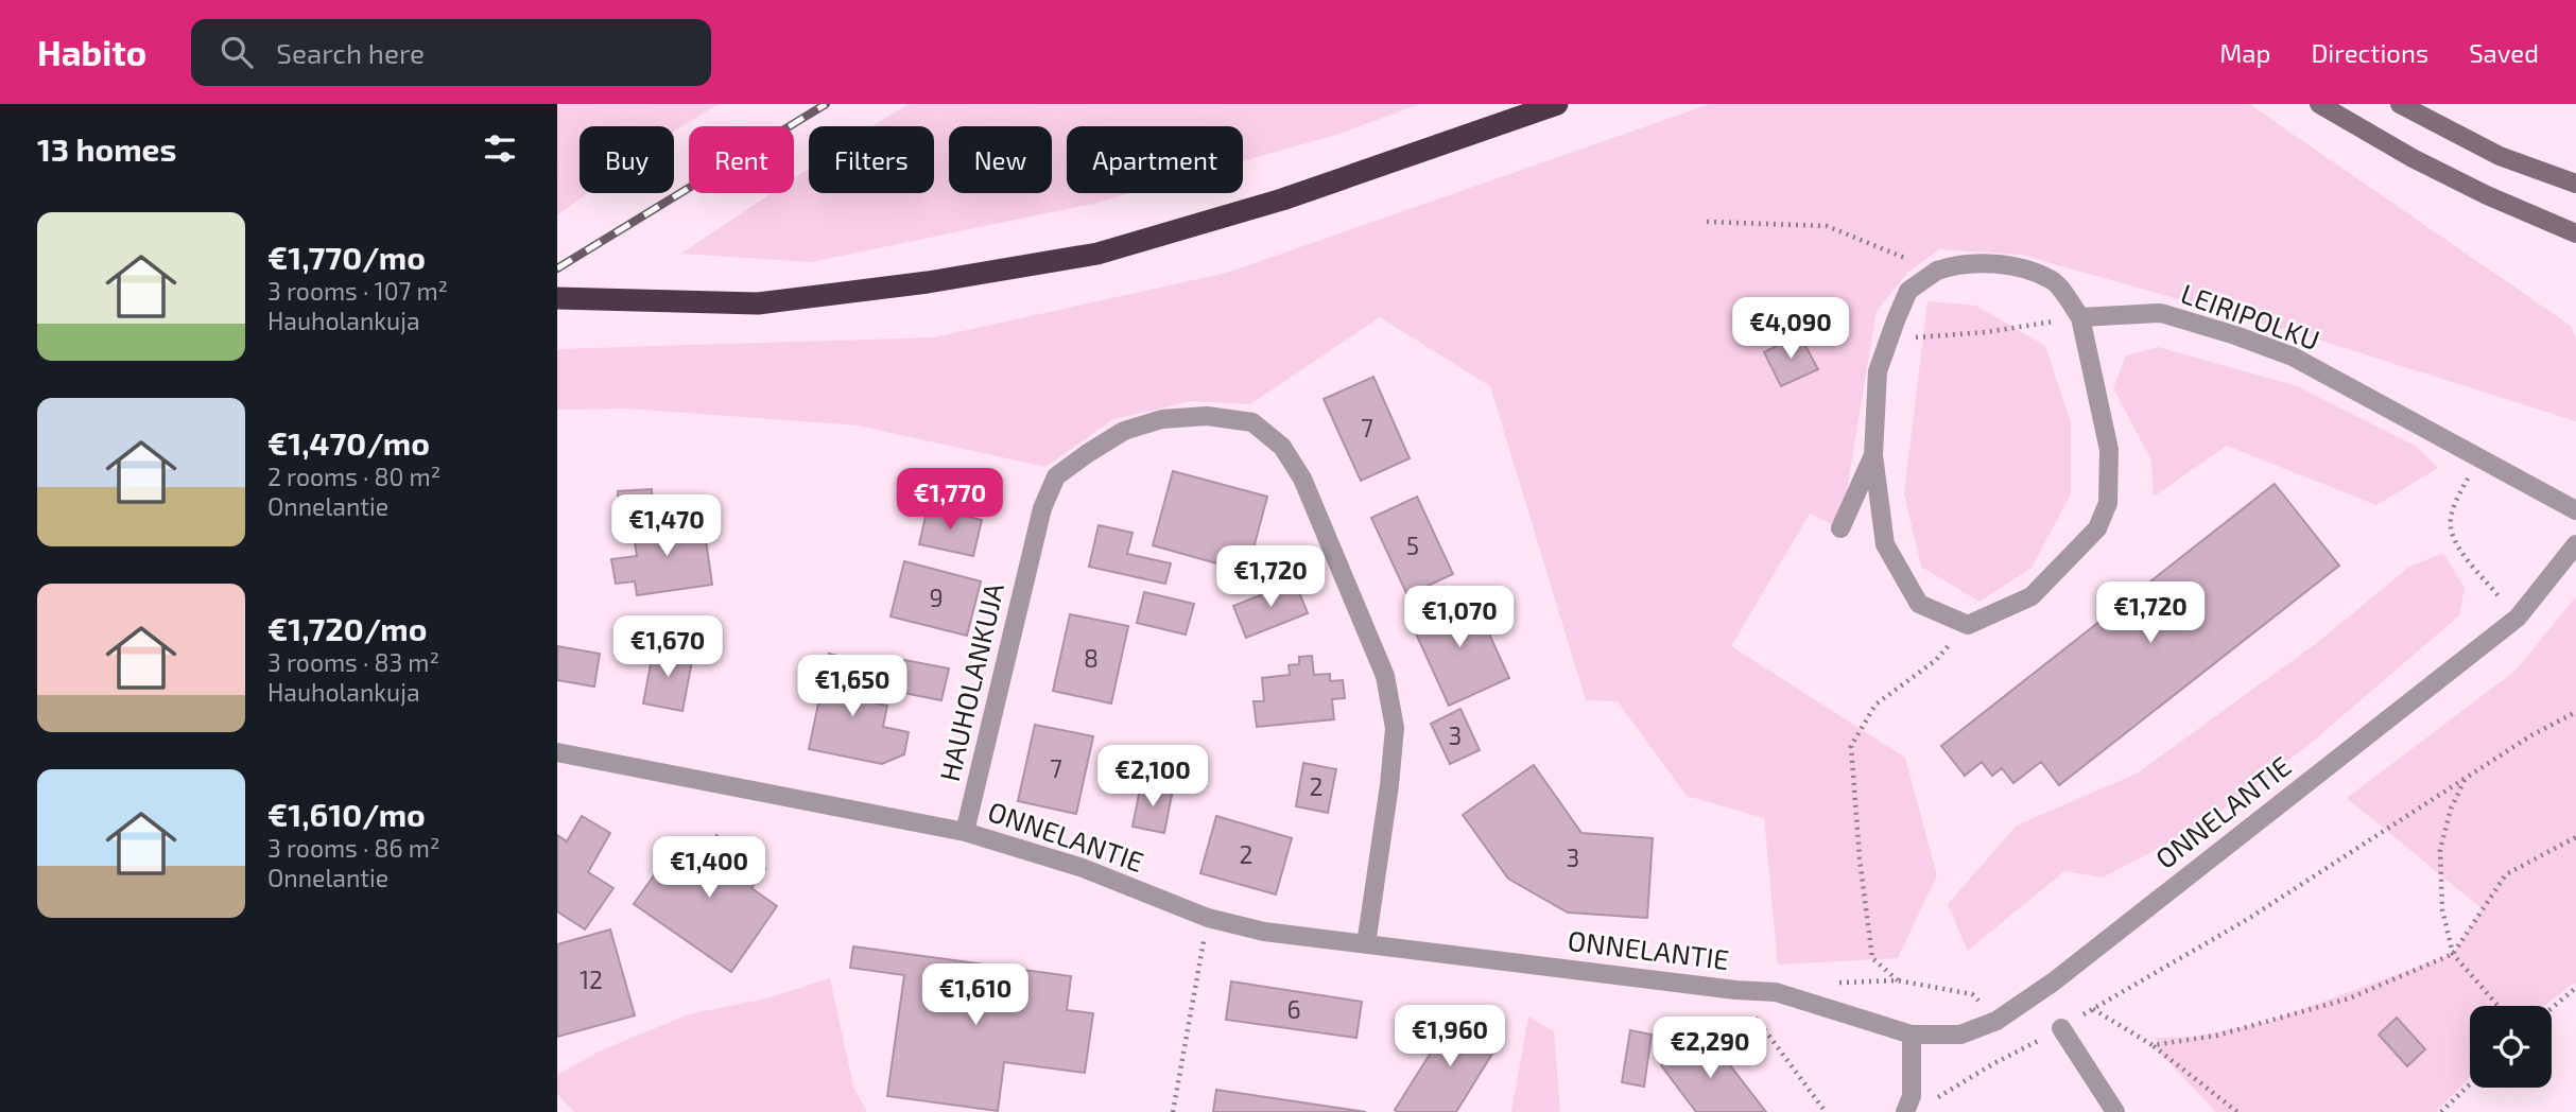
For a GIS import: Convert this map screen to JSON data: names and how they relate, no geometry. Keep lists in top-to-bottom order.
{
  "streets": {
    "street": ["LEIRIPOLKU", "HAUHOLANKUJA", "ONNELANTIE"]
  },
  "crossings": [
    ["HAUHOLANKUJA", "ONNELANTIE"]
  ],
  "house_numbers": [
    "7",
    "5",
    "9",
    "8",
    "3",
    "7",
    "2",
    "2",
    "3",
    "12",
    "6"
  ],
  "page": {
    "header": "Habito",
    "search": "Search here",
    "nav": ["Map", "Directions", "Saved"],
    "heading": "13 homes",
    "chip": [
      "Buy",
      "Rent",
      "Filters",
      "New",
      "Apartment"
    ],
    "list": [
      {
        "name": "€1,770/mo",
        "note": "3 rooms · 107 m² · Hauholankuja"
      },
      {
        "name": "€1,470/mo",
        "note": "2 rooms · 80 m² · Onnelantie"
      },
      {
        "name": "€1,720/mo",
        "note": "3 rooms · 83 m² · Hauholankuja"
      },
      {
        "name": "€1,610/mo",
        "note": "3 rooms · 86 m² · Onnelantie"
      }
    ],
    "price": [
      "€4,090",
      "€1,770",
      "€1,470",
      "€1,720",
      "€1,720",
      "€1,070",
      "€1,670",
      "€1,650",
      "€2,100",
      "€1,400",
      "€1,610",
      "€1,960",
      "€2,290"
    ]
  }
}
